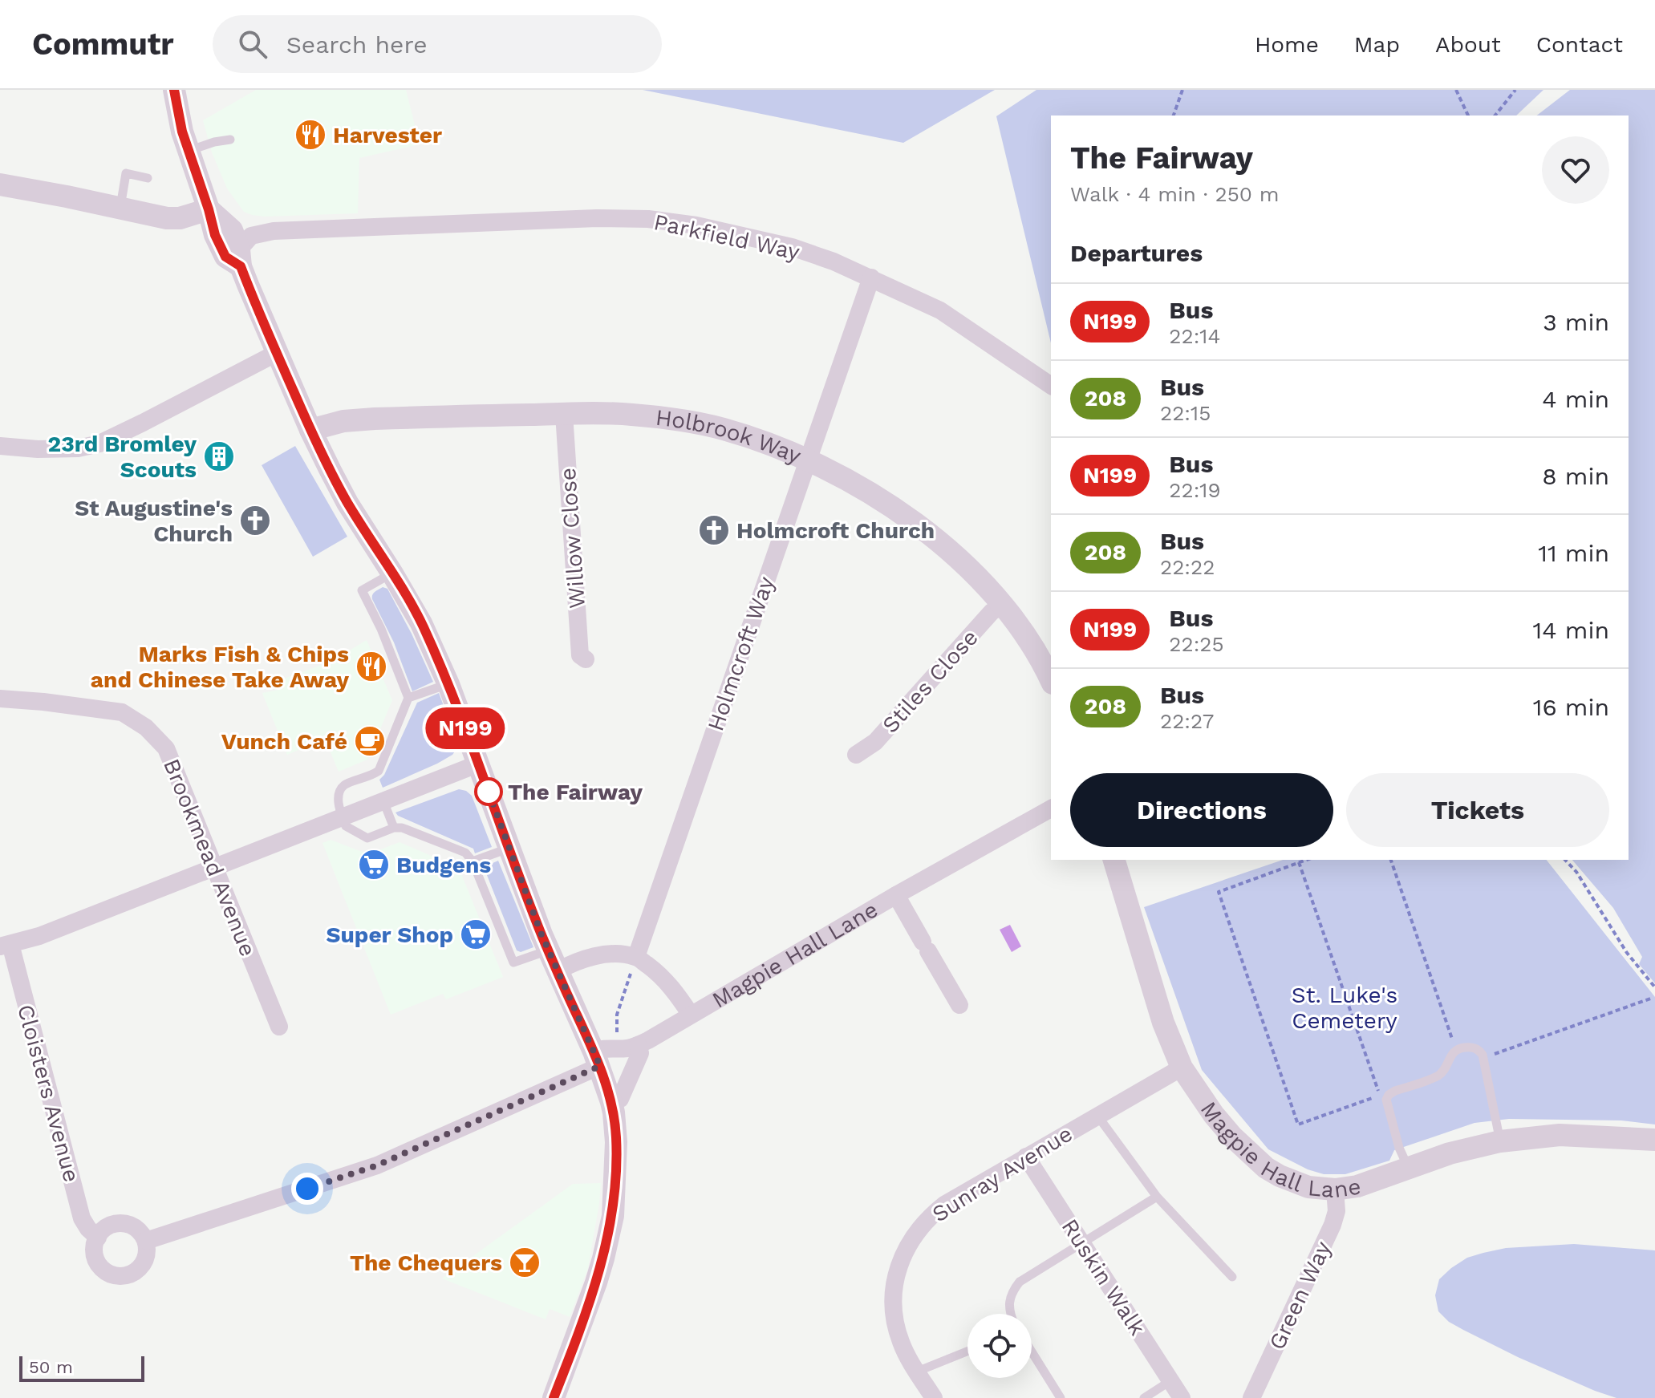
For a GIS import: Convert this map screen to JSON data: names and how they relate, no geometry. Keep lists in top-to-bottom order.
{
  "streets": {
    "street": [
      "Parkfield Way",
      "Holbrook Way",
      "Willow Close",
      "Holmcroft Way",
      "Stiles Close",
      "Brookmead Avenue",
      "Magpie Hall Lane",
      "Cloisters Avenue",
      "Sunray Avenue",
      "Ruskin Walk",
      "Green Way"
    ]
  },
  "crossings": [
    ["Parkfield Way", "Holmcroft Way"],
    ["Holbrook Way", "Willow Close"],
    ["Holbrook Way", "Holmcroft Way"],
    ["Holbrook Way", "Stiles Close"],
    ["Magpie Hall Lane", "Sunray Avenue"],
    ["Magpie Hall Lane", "Green Way"],
    ["Sunray Avenue", "Ruskin Walk"]
  ],
  "parks": ["St. Luke's Cemetery"],
  "places": {
    "restaurant": ["Harvester", "Marks Fish & Chips and Chinese Take Away"],
    "building": ["23rd Bromley Scouts"],
    "church": ["St Augustine's Church", "Holmcroft Church"],
    "cafe": ["Vunch Café"],
    "other": ["The Fairway"],
    "supermarket": ["Budgens", "Super Shop"],
    "bar": ["The Chequers"]
  },
  "lines": ["bus line N199"],
  "scale_bar": "50 m",
  "page": {
    "header": "Commutr",
    "search": "Search here",
    "nav": [
      "Home",
      "Map",
      "About",
      "Contact"
    ],
    "on_map": "N199",
    "heading": [
      ["The Fairway", "Walk · 4 min · 250 m"],
      "Departures"
    ],
    "list": [
      {
        "mark": "N199",
        "name": "Bus",
        "note": "22:14",
        "value": "3 min"
      },
      {
        "mark": "208",
        "name": "Bus",
        "note": "22:15",
        "value": "4 min"
      },
      {
        "mark": "N199",
        "name": "Bus",
        "note": "22:19",
        "value": "8 min"
      },
      {
        "mark": "208",
        "name": "Bus",
        "note": "22:22",
        "value": "11 min"
      },
      {
        "mark": "N199",
        "name": "Bus",
        "note": "22:25",
        "value": "14 min"
      },
      {
        "mark": "208",
        "name": "Bus",
        "note": "22:27",
        "value": "16 min"
      }
    ],
    "buttons": ["Directions", "Tickets"],
    "scale": "50 m"
  }
}
